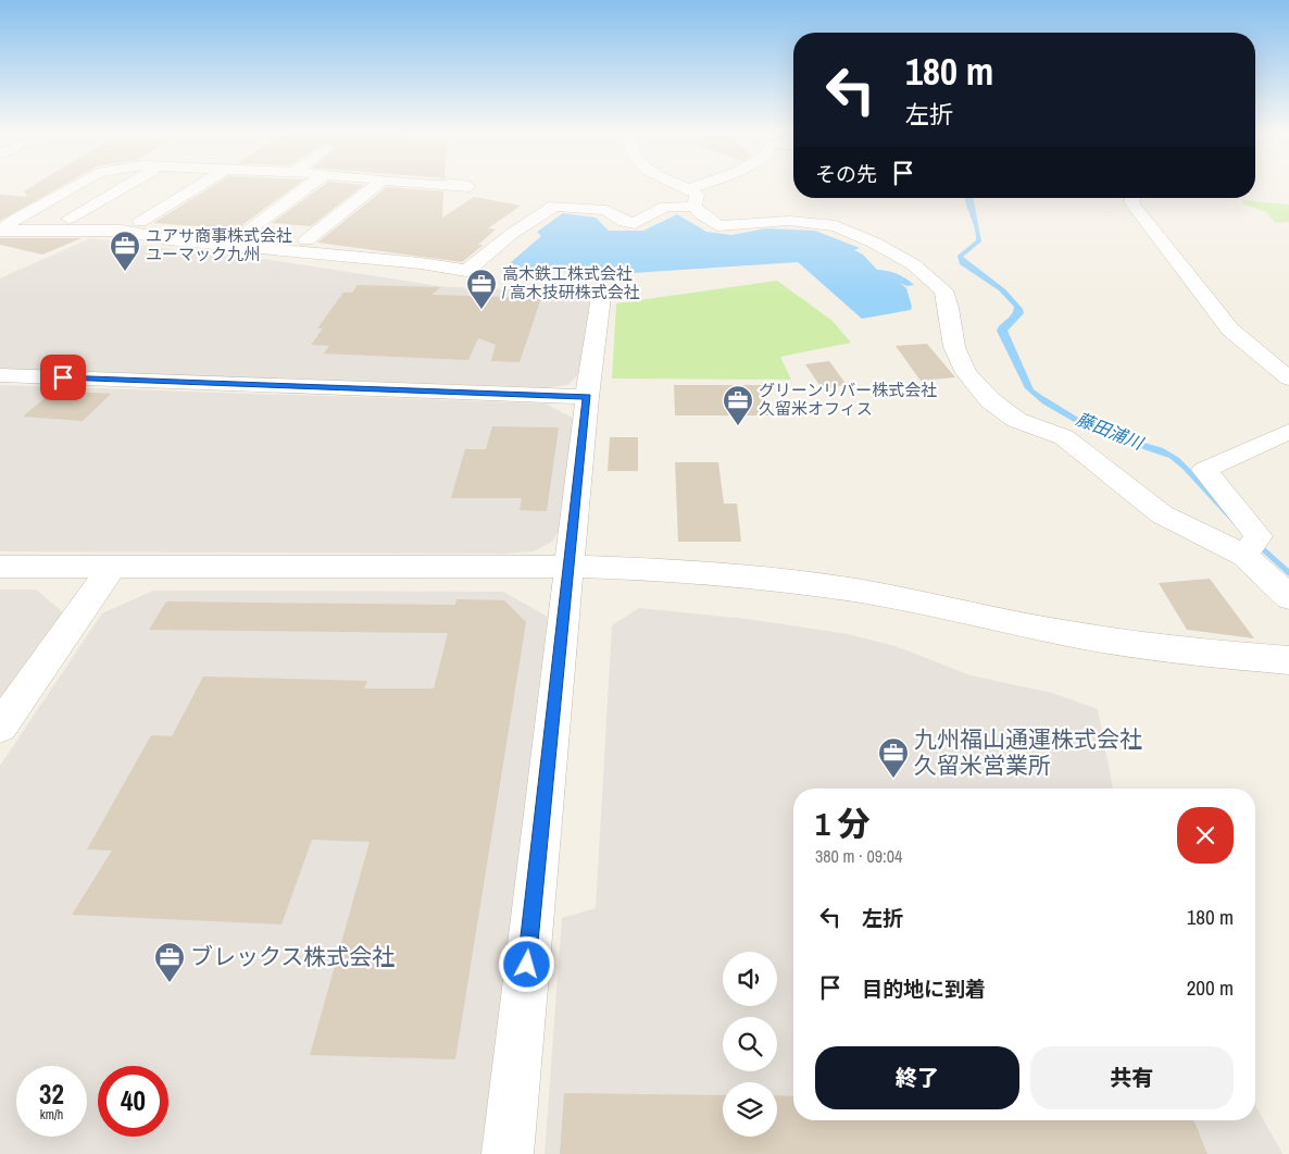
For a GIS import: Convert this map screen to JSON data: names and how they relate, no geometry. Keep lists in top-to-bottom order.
{
  "water": ["藤田浦川"],
  "places": {
    "office": [
      "ユアサ商事株式会社 ユーマック九州",
      "高木鉄工株式会社 / 高木技研株式会社",
      "グリーンリバー株式会社 久留米オフィス",
      "九州福山通運株式会社 久留米営業所",
      "ブレックス株式会社"
    ]
  },
  "page": {
    "turn": ["180 m", "左折"],
    "then": "その先",
    "heading": ["1 分", "380 m · 09:04"],
    "list": [
      {
        "name": "左折",
        "value": "180 m"
      },
      {
        "name": "目的地に到着",
        "value": "200 m"
      }
    ],
    "buttons": ["終了", "共有"],
    "speed": "32 km/h",
    "limit": "40"
  }
}
